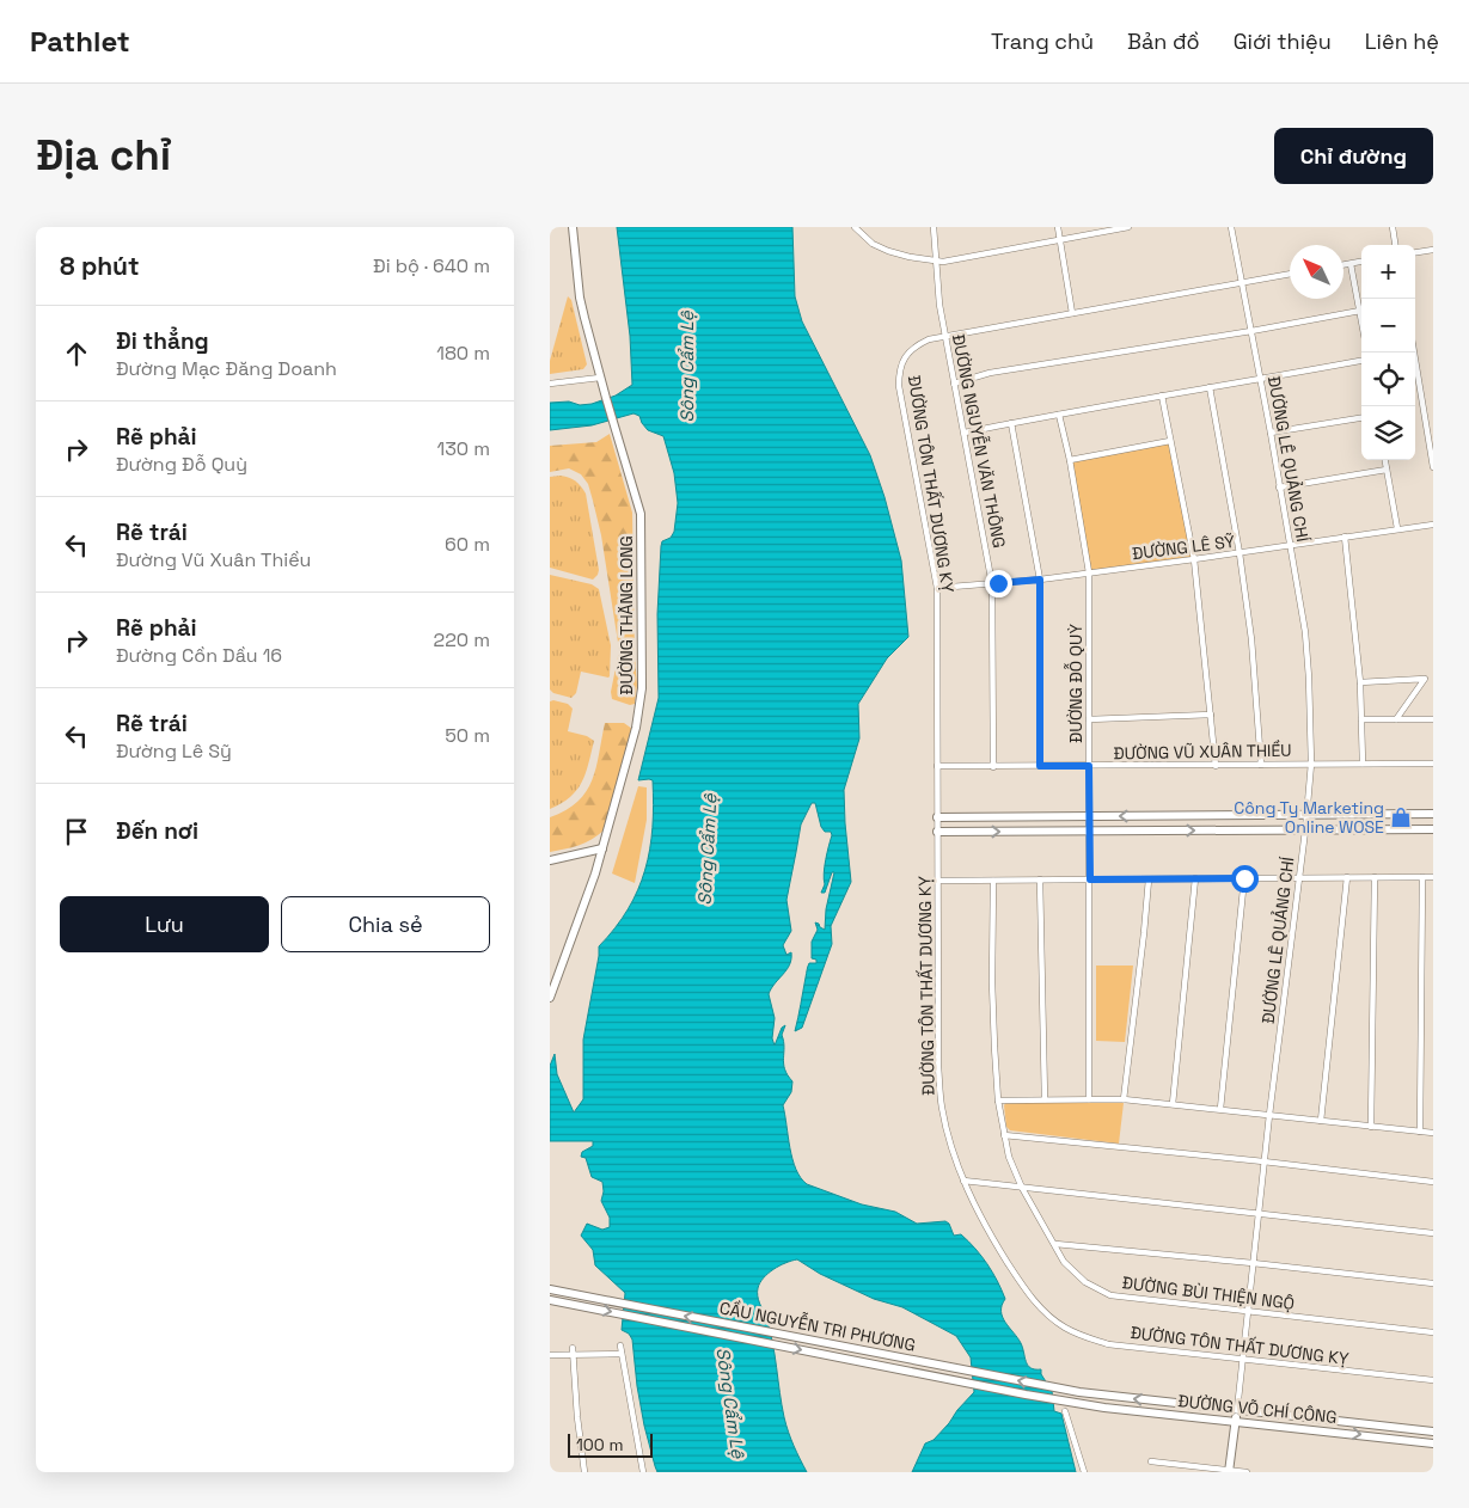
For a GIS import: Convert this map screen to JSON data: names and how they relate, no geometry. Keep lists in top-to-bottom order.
{
  "streets": {
    "street": [
      "ĐƯỜNG NGUYỄN VĂN THÔNG",
      "ĐƯỜNG LÊ QUẢNG CHÍ",
      "ĐƯỜNG TÔN THẤT DƯƠNG KỴ",
      "ĐƯỜNG LÊ SỸ",
      "ĐƯỜNG THĂNG LONG",
      "ĐƯỜNG ĐỖ QUỲ",
      "ĐƯỜNG VŨ XUÂN THIỀU",
      "ĐƯỜNG BÙI THIỆN NGỘ",
      "CẦU NGUYỄN TRI PHƯƠNG",
      "ĐƯỜNG VÕ CHÍ CÔNG"
    ]
  },
  "crossings": [
    ["ĐƯỜNG NGUYỄN VĂN THÔNG", "ĐƯỜNG TÔN THẤT DƯƠNG KỴ"],
    ["ĐƯỜNG NGUYỄN VĂN THÔNG", "ĐƯỜNG LÊ SỸ"],
    ["ĐƯỜNG NGUYỄN VĂN THÔNG", "ĐƯỜNG VŨ XUÂN THIỀU"],
    ["ĐƯỜNG LÊ QUẢNG CHÍ", "ĐƯỜNG TÔN THẤT DƯƠNG KỴ"],
    ["ĐƯỜNG LÊ QUẢNG CHÍ", "ĐƯỜNG LÊ SỸ"],
    ["ĐƯỜNG LÊ QUẢNG CHÍ", "ĐƯỜNG VŨ XUÂN THIỀU"],
    ["ĐƯỜNG LÊ QUẢNG CHÍ", "ĐƯỜNG BÙI THIỆN NGỘ"],
    ["ĐƯỜNG LÊ QUẢNG CHÍ", "ĐƯỜNG VÕ CHÍ CÔNG"],
    ["ĐƯỜNG TÔN THẤT DƯƠNG KỴ", "ĐƯỜNG LÊ SỸ"],
    ["ĐƯỜNG TÔN THẤT DƯƠNG KỴ", "ĐƯỜNG VŨ XUÂN THIỀU"],
    ["ĐƯỜNG LÊ SỸ", "ĐƯỜNG ĐỖ QUỲ"],
    ["ĐƯỜNG ĐỖ QUỲ", "ĐƯỜNG VŨ XUÂN THIỀU"],
    ["CẦU NGUYỄN TRI PHƯƠNG", "ĐƯỜNG VÕ CHÍ CÔNG"]
  ],
  "water": ["Sông Cẩm Lệ"],
  "places": {
    "shop": ["Công Ty Marketing Online WOSE"]
  },
  "scale_bar": "100 m",
  "north": "top left",
  "page": {
    "header": "Pathlet",
    "nav": [
      "Trang chủ",
      "Bản đồ",
      "Giới thiệu",
      "Liên hệ"
    ],
    "buttons": [
      "Chỉ đường",
      ["Lưu", "Chia sẻ"]
    ],
    "title": "Địa chỉ",
    "heading": ["8 phút", "Đi bộ · 640 m"],
    "map_buttons": ["+", "−"],
    "list": [
      ["Đi thẳng", "Đường Mạc Đăng Doanh", "180 m"],
      ["Rẽ phải", "Đường Đỗ Quỳ", "130 m"],
      ["Rẽ trái", "Đường Vũ Xuân Thiều", "60 m"],
      ["Rẽ phải", "Đường Cồn Dầu 16", "220 m"],
      ["Rẽ trái", "Đường Lê Sỹ", "50 m"],
      "Đến nơi"
    ],
    "scale": "100 m"
  }
}
